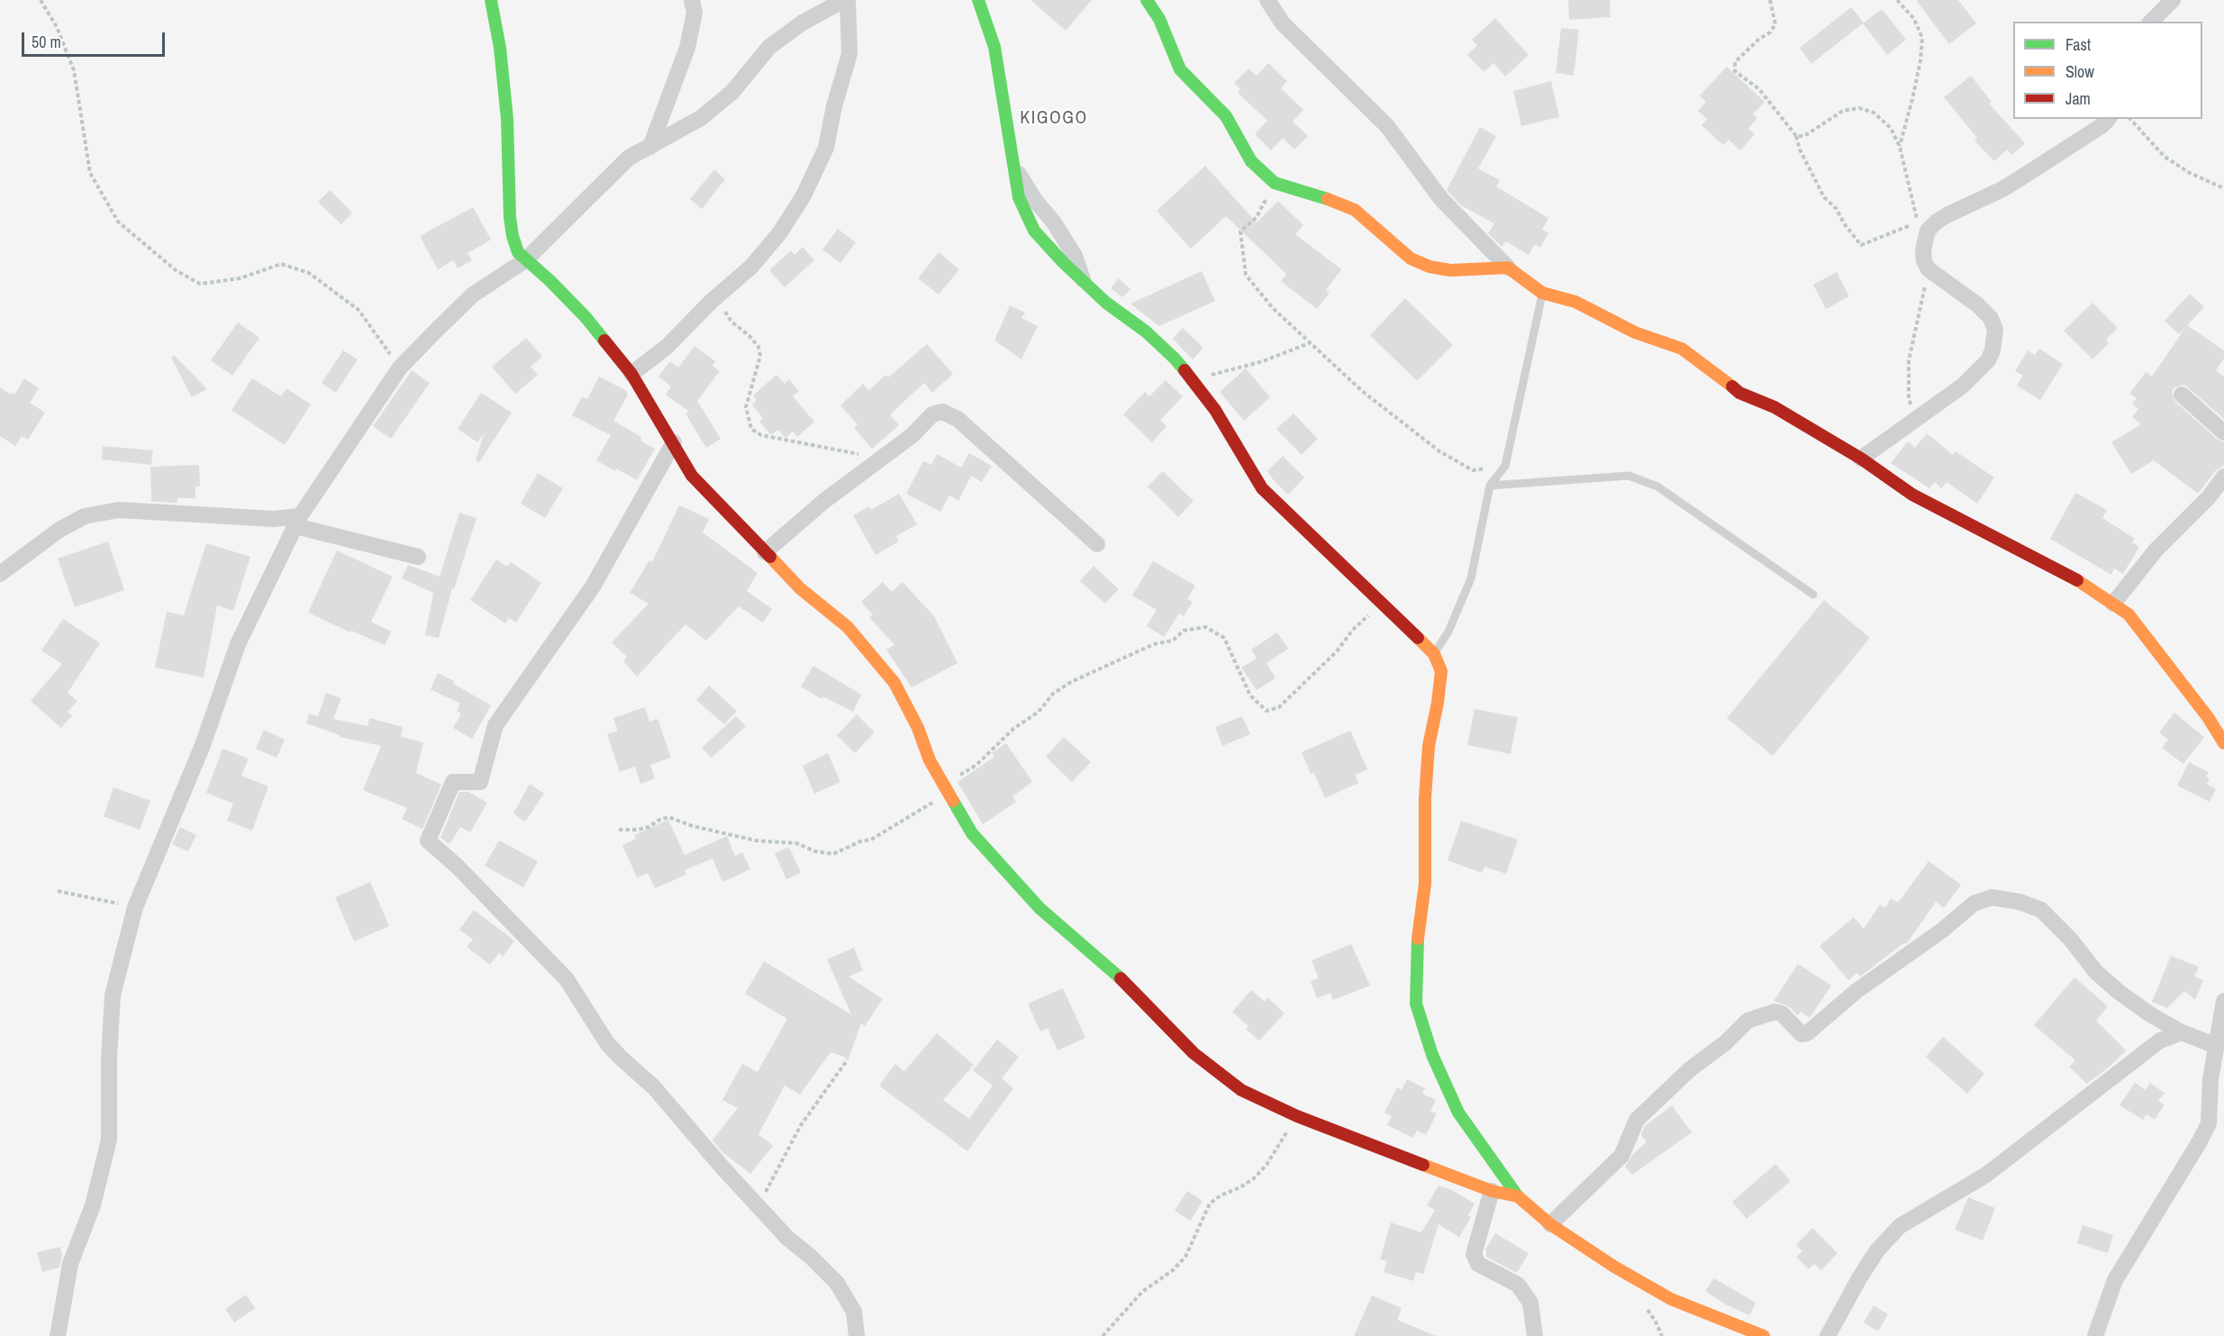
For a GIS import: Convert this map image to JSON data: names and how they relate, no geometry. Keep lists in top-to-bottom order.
{
  "districts": ["KIGOGO"],
  "legend": ["Fast", "Slow", "Jam"],
  "scale_bar": "50 m"
}
